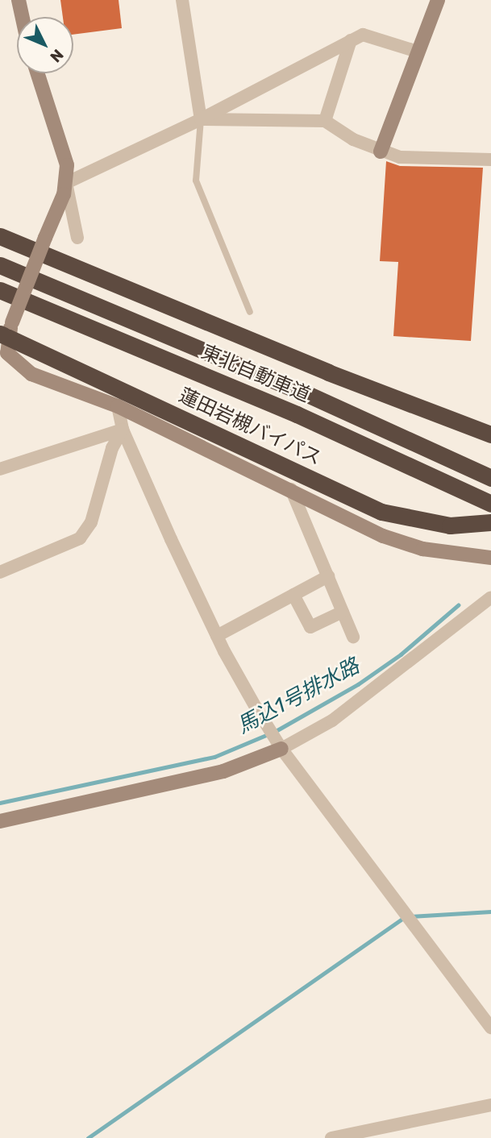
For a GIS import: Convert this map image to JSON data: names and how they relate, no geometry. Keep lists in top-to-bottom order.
{
  "streets": {
    "highway": ["東北自動車道", "蓮田岩槻バイパス"]
  },
  "water": ["馬込1号排水路"],
  "north": "bottom right"
}
